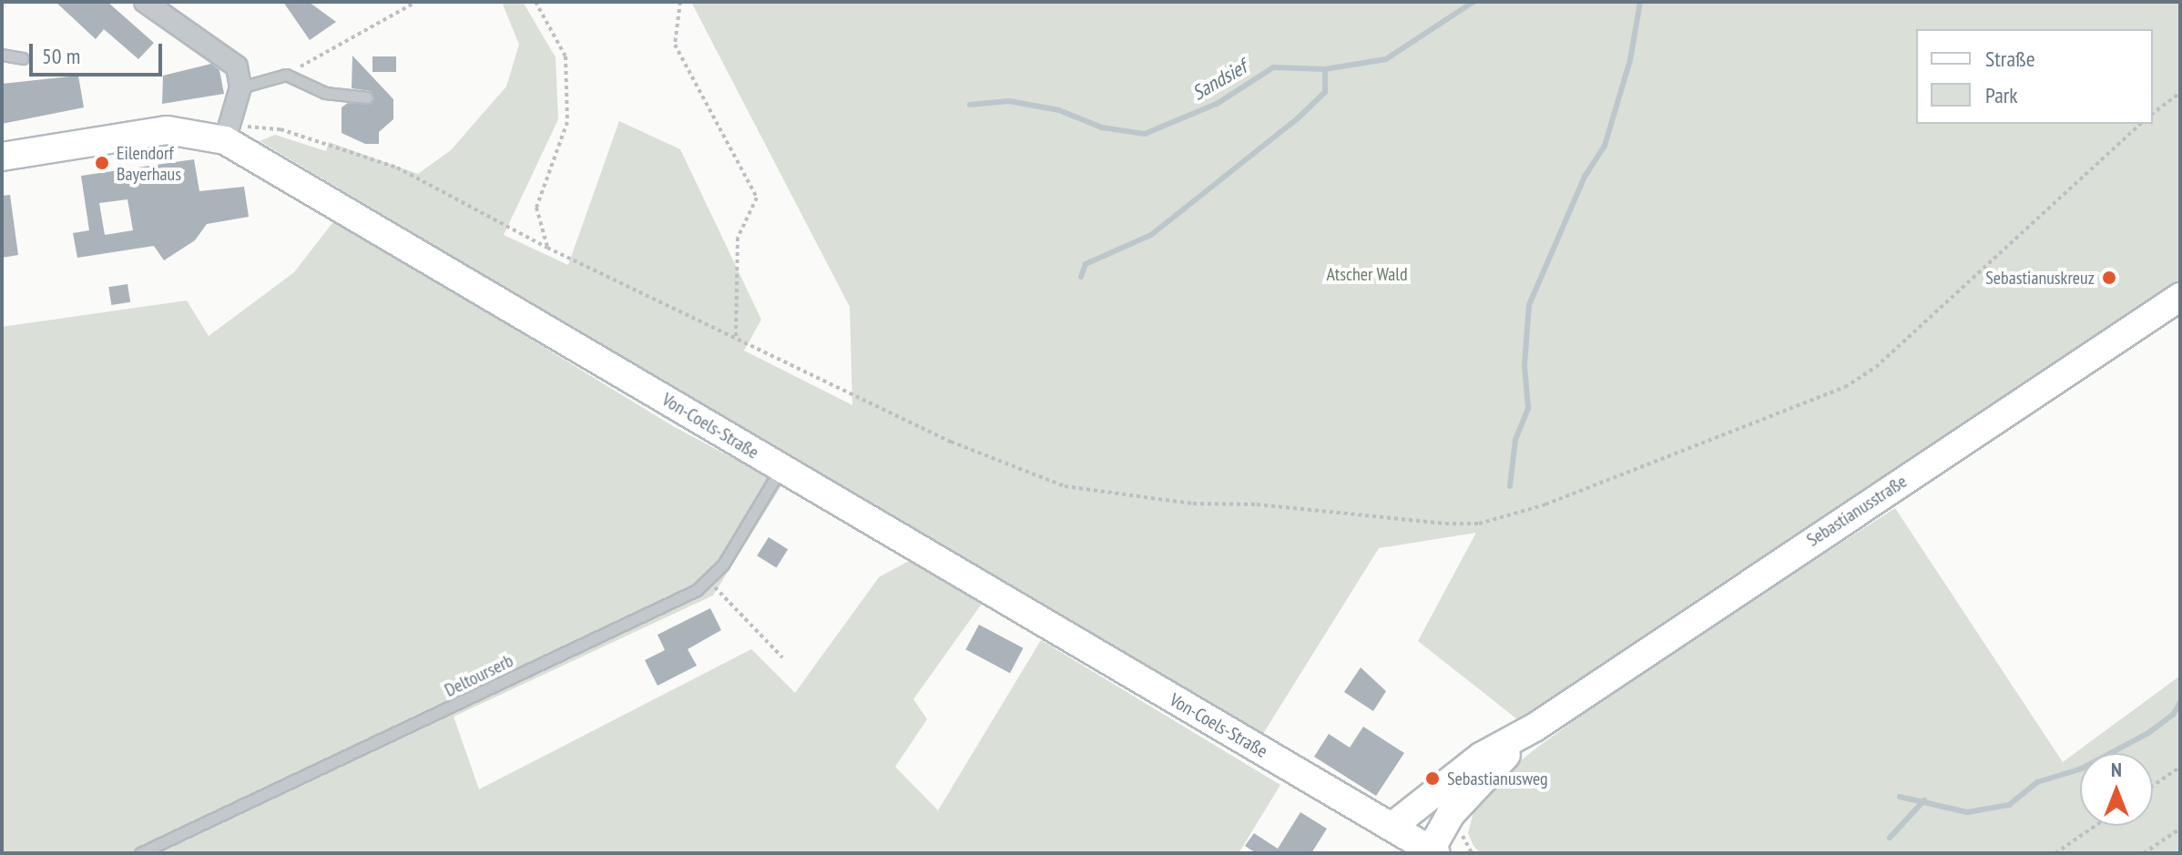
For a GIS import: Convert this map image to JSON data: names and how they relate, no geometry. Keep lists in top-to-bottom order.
{
  "streets": {
    "main road": ["Von-Coels-Straße", "Sebastianusstraße"],
    "lane": ["Deltourserb"]
  },
  "crossings": [
    ["Von-Coels-Straße", "Sebastianusstraße"],
    ["Von-Coels-Straße", "Deltourserb"]
  ],
  "water": ["Sandsief"],
  "parks": ["Atscher Wald"],
  "places": ["Eilendorf Bayerhaus", "Sebastianuskreuz", "Sebastianusweg"],
  "legend": ["Straße", "Park"],
  "scale_bar": "50 m",
  "north": "top"
}
